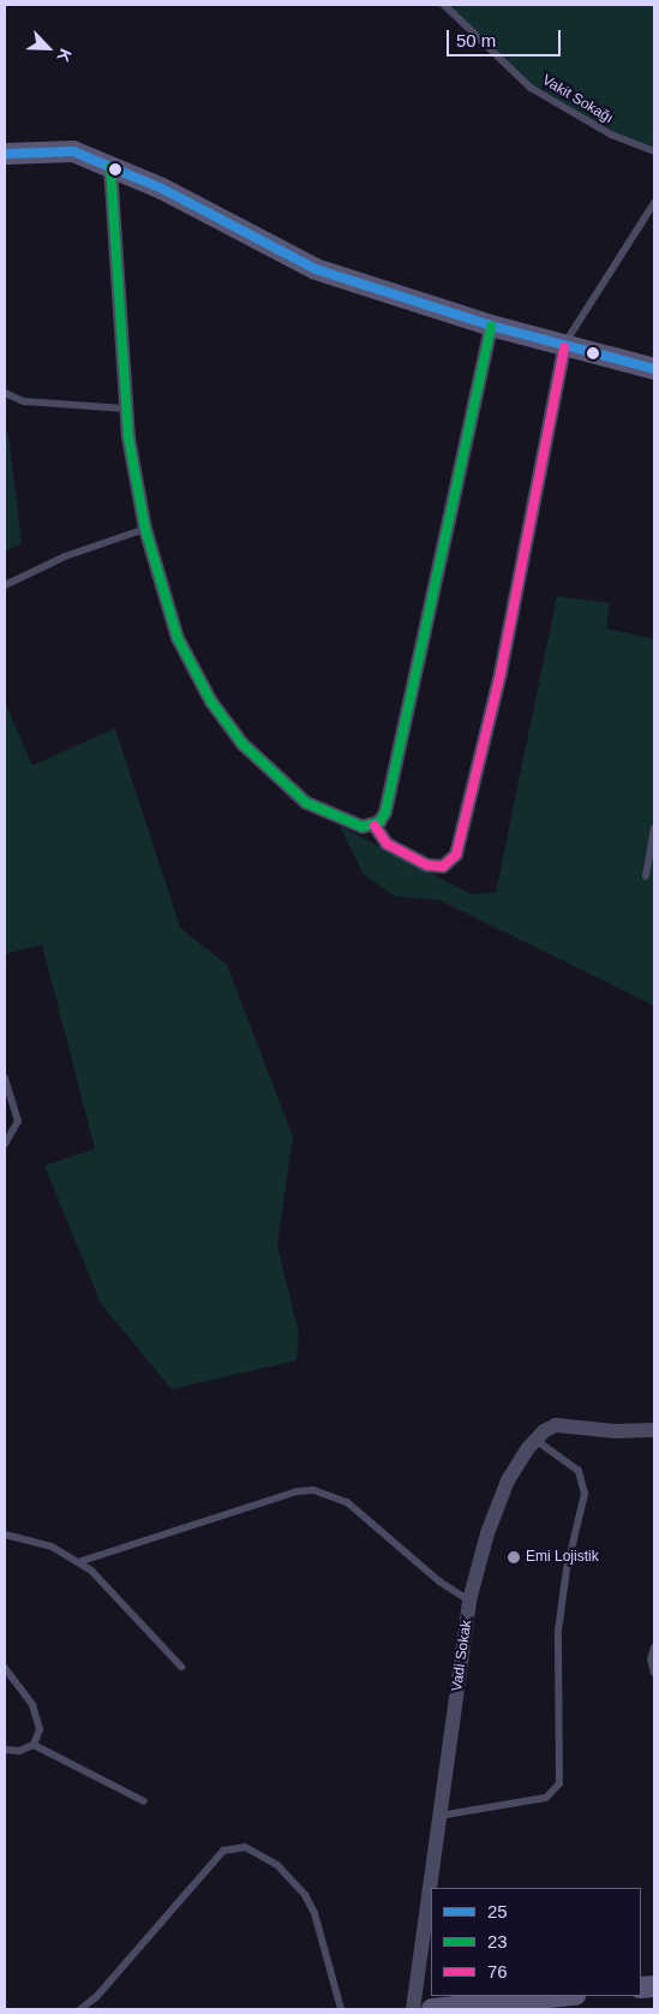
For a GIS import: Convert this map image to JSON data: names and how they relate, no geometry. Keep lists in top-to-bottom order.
{
  "streets": {
    "street": ["Vadi Sokak"],
    "lane": ["Vakit Sokağı"]
  },
  "places": ["Emi Lojistik"],
  "lines": ["transit line 25", "transit line 23", "transit line 76"],
  "legend": ["25", "23", "76"],
  "scale_bar": "50 m",
  "north": "bottom right"
}
